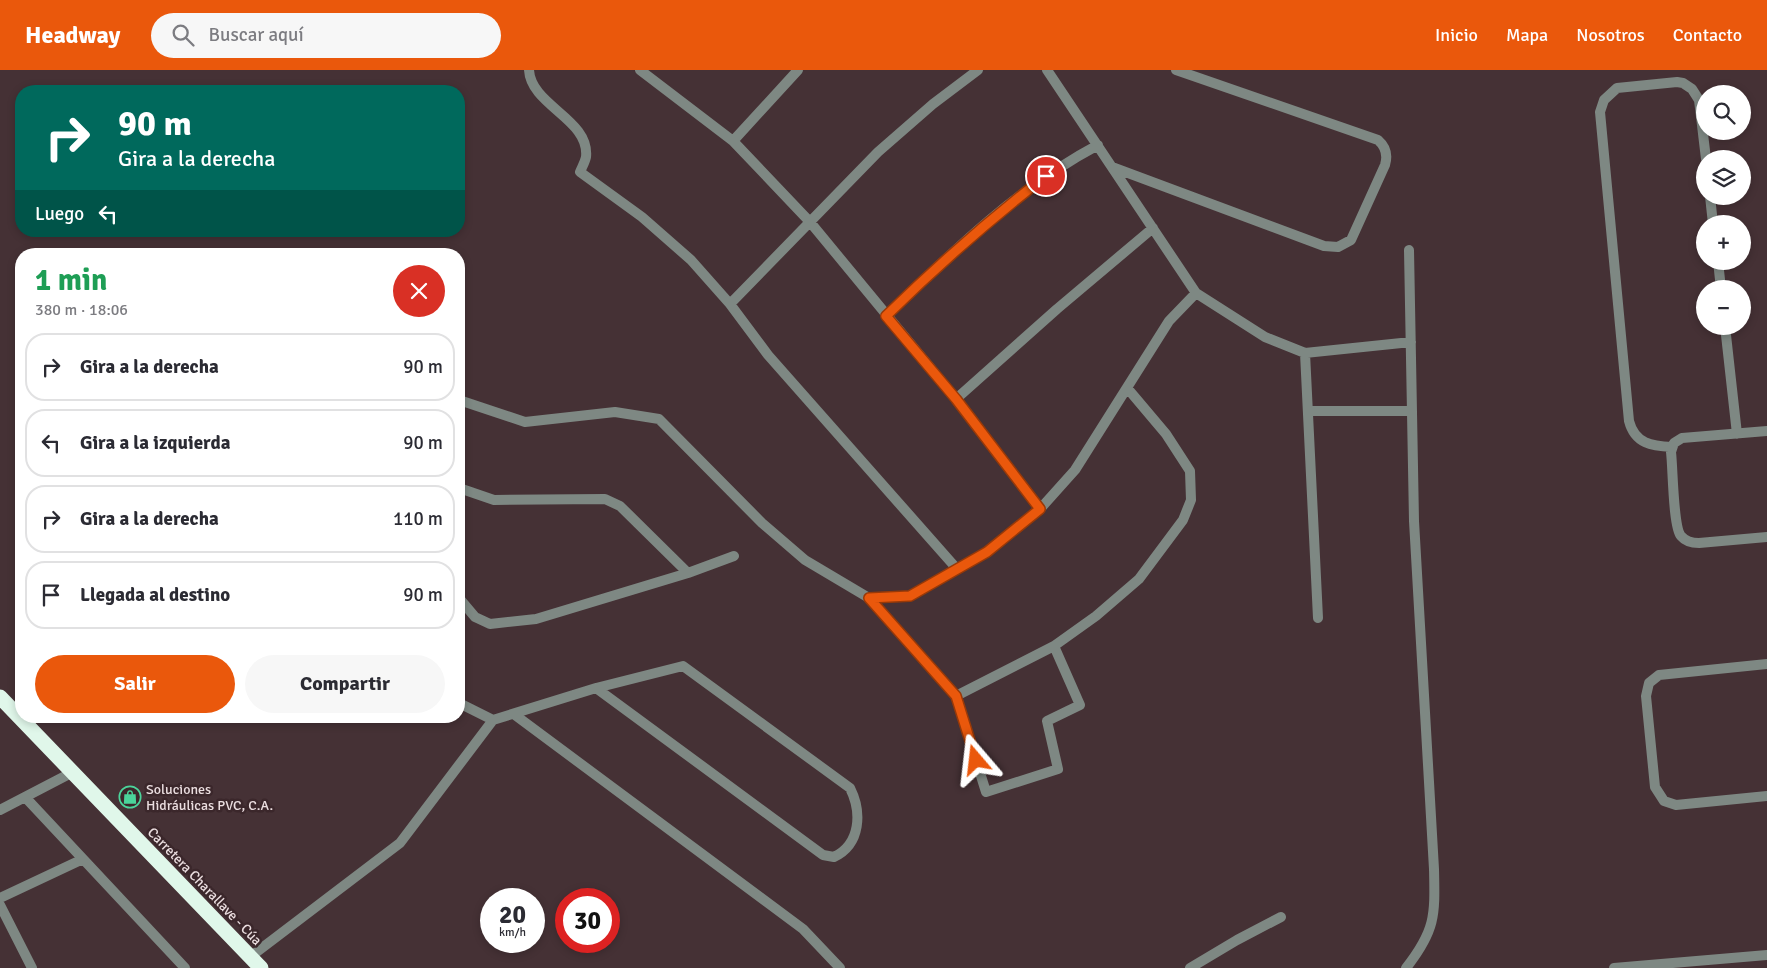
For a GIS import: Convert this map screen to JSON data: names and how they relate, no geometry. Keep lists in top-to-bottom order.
{
  "streets": {
    "highway": ["Carretera Charallave - Cúa"]
  },
  "places": {
    "shop": ["Soluciones Hidráulicas PVC, C.A."]
  },
  "page": {
    "header": "Headway",
    "search": "Buscar aquí",
    "nav": [
      "Inicio",
      "Mapa",
      "Nosotros",
      "Contacto"
    ],
    "map_buttons": ["+", "−"],
    "turn": ["90 m", "Gira a la derecha"],
    "then": "Luego",
    "heading": ["1 min", "380 m · 18:06"],
    "list": [
      {
        "name": "Gira a la derecha",
        "value": "90 m"
      },
      {
        "name": "Gira a la izquierda",
        "value": "90 m"
      },
      {
        "name": "Gira a la derecha",
        "value": "110 m"
      },
      {
        "name": "Llegada al destino",
        "value": "90 m"
      }
    ],
    "buttons": ["Salir", "Compartir"],
    "speed": "20 km/h",
    "limit": "30"
  }
}
